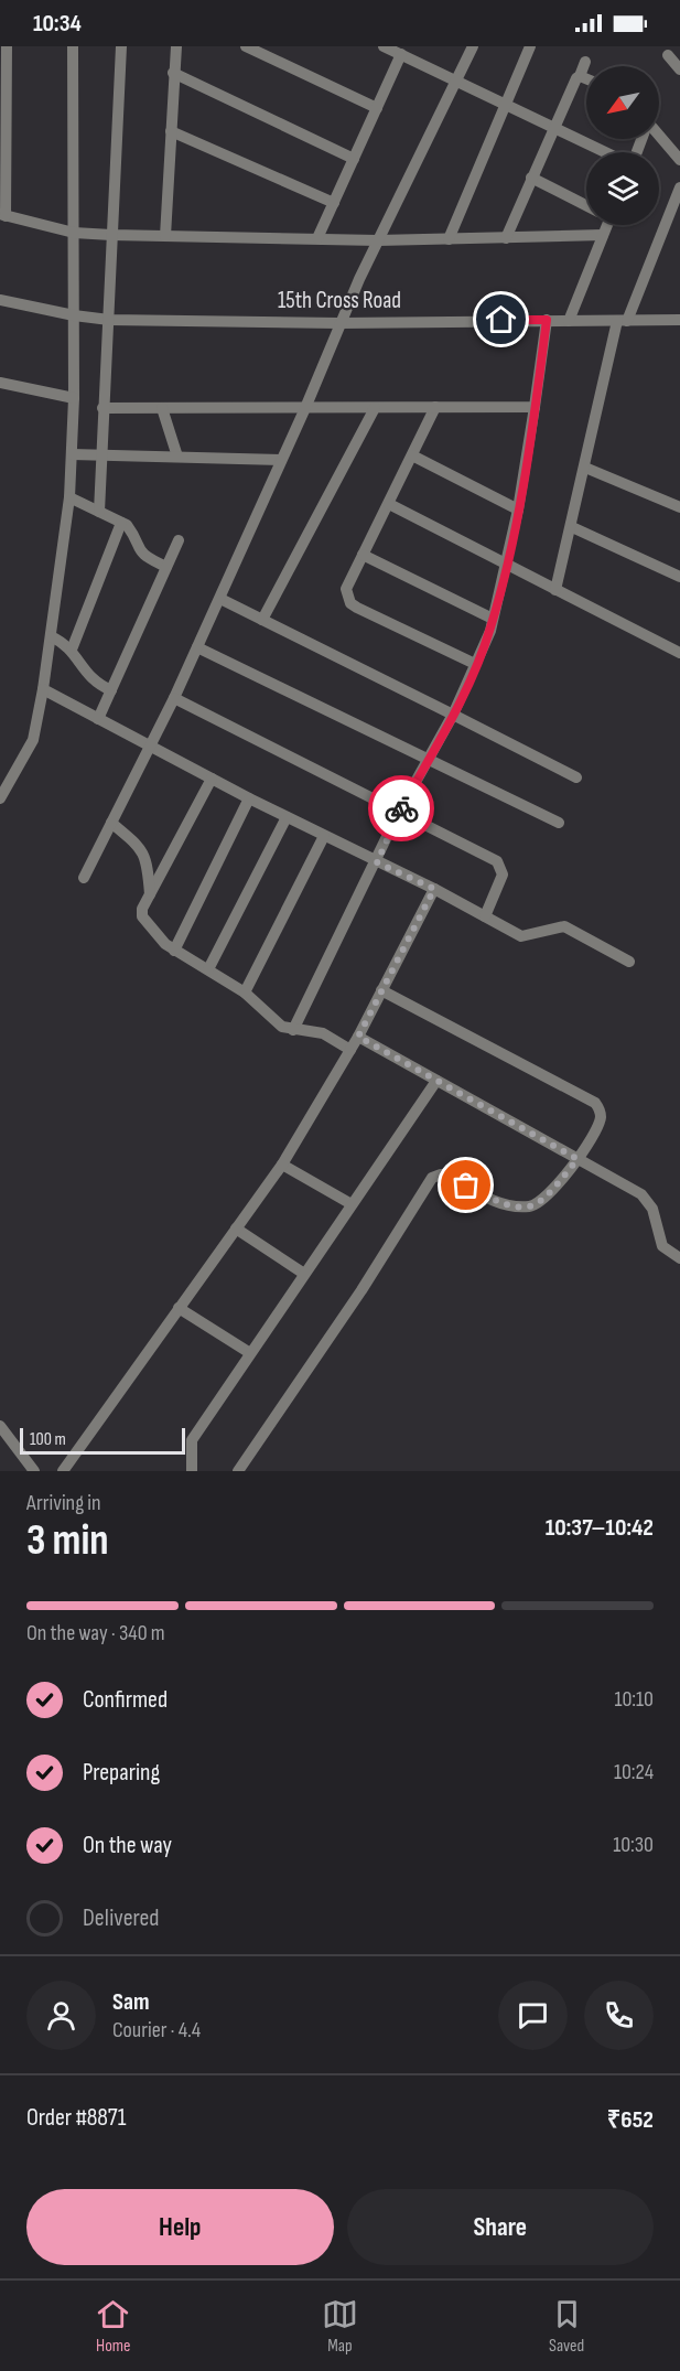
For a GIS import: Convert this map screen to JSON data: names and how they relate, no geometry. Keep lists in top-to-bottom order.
{
  "streets": {
    "street": ["15th Cross Road"]
  },
  "scale_bar": "100 m",
  "north": "bottom left",
  "page": {
    "status": "10:34",
    "scale": "100 m",
    "heading": ["3 min", "Arriving in", "10:37–10:42"],
    "panel": [
      "Sam",
      "Courier · 4.4",
      "Order #8871",
      "₹652"
    ],
    "bar": "On the way · 340 m",
    "list": [
      ["Confirmed", "10:10"],
      ["Preparing", "10:24"],
      ["On the way", "10:30"],
      "Delivered"
    ],
    "buttons": ["Help", "Share"],
    "tabs": ["Home", "Map", "Saved"]
  }
}
